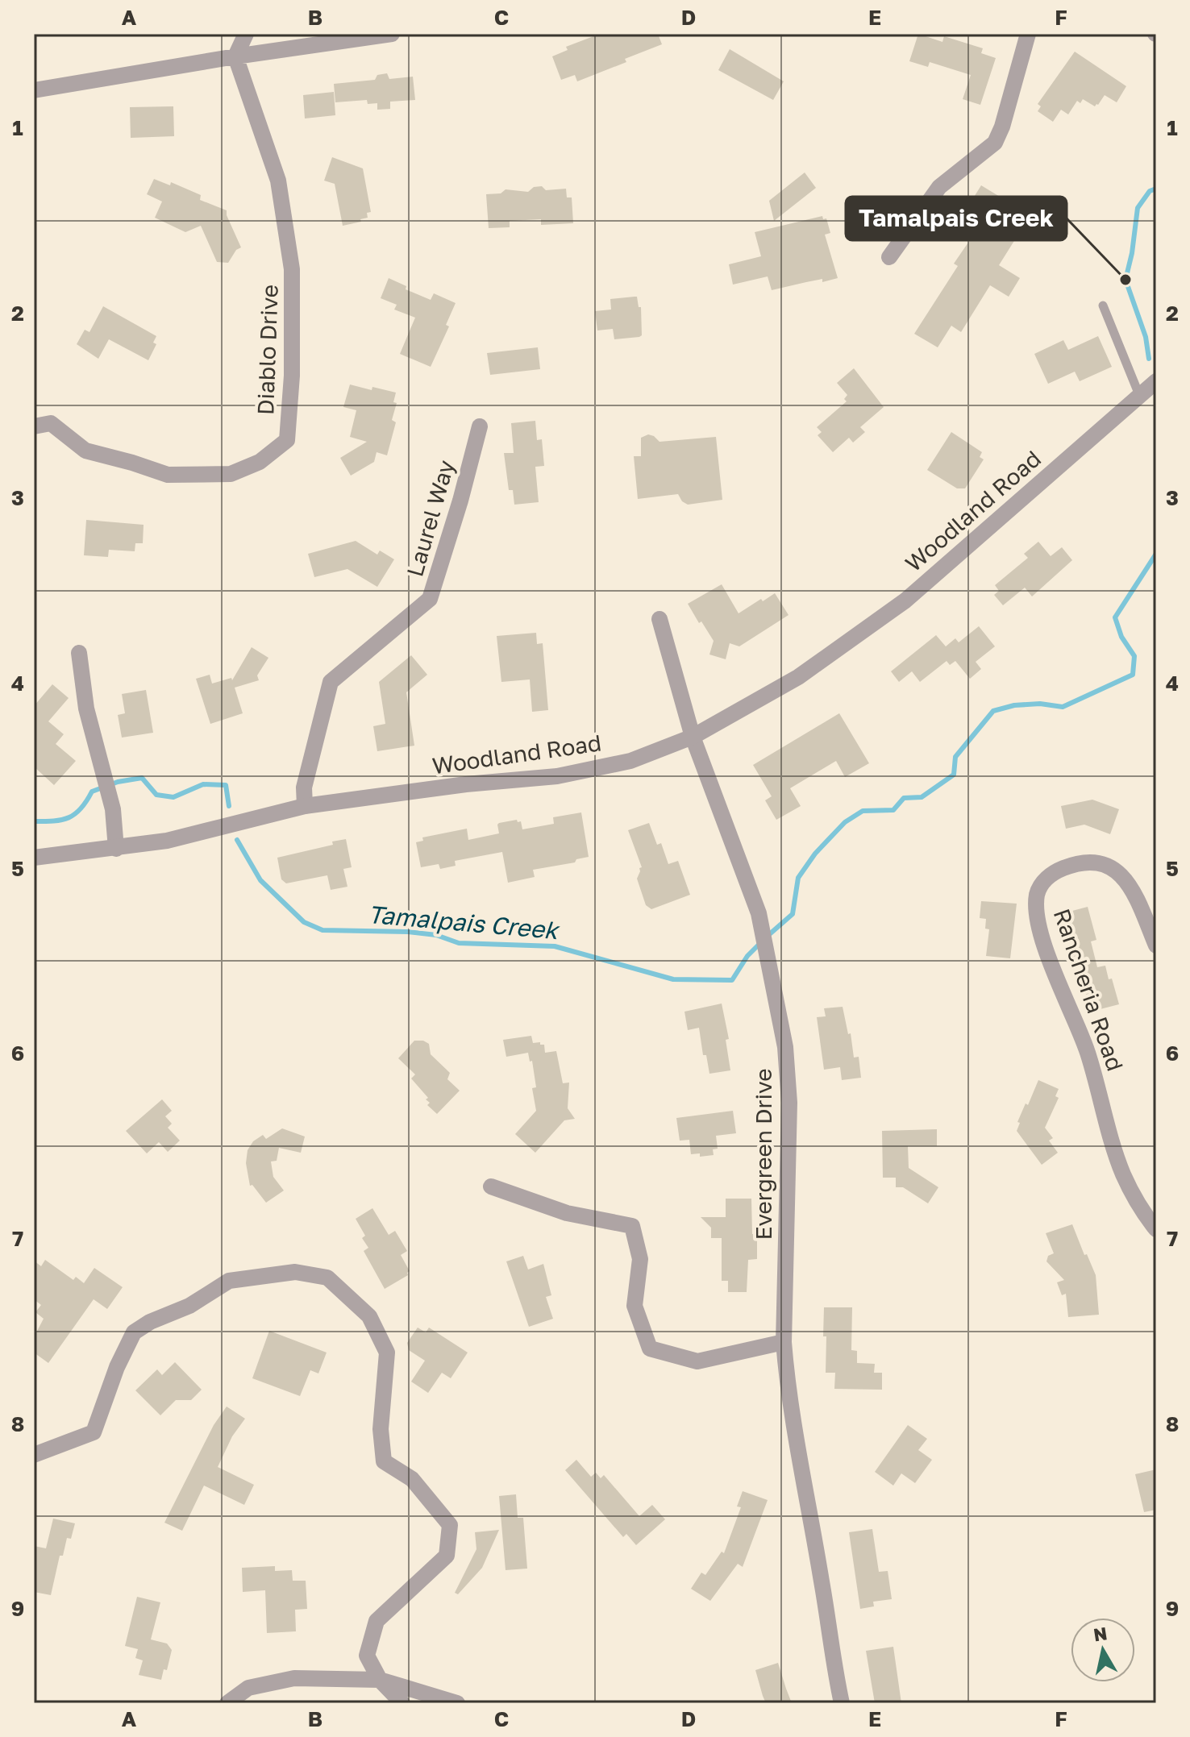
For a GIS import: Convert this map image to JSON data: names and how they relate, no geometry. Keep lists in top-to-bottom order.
{
  "streets": {
    "street": [
      "Diablo Drive",
      "Woodland Road",
      "Laurel Way",
      "Rancheria Road",
      "Evergreen Drive"
    ]
  },
  "crossings": [
    ["Woodland Road", "Laurel Way"],
    ["Woodland Road", "Evergreen Drive"]
  ],
  "water": ["Tamalpais Creek"],
  "places": ["Tamalpais Creek"],
  "north": "top",
  "grid": {
    "columns": [
      "A",
      "B",
      "C",
      "D",
      "E",
      "F"
    ],
    "rows": [
      "1",
      "2",
      "3",
      "4",
      "5",
      "6",
      "7",
      "8",
      "9"
    ]
  }
}
